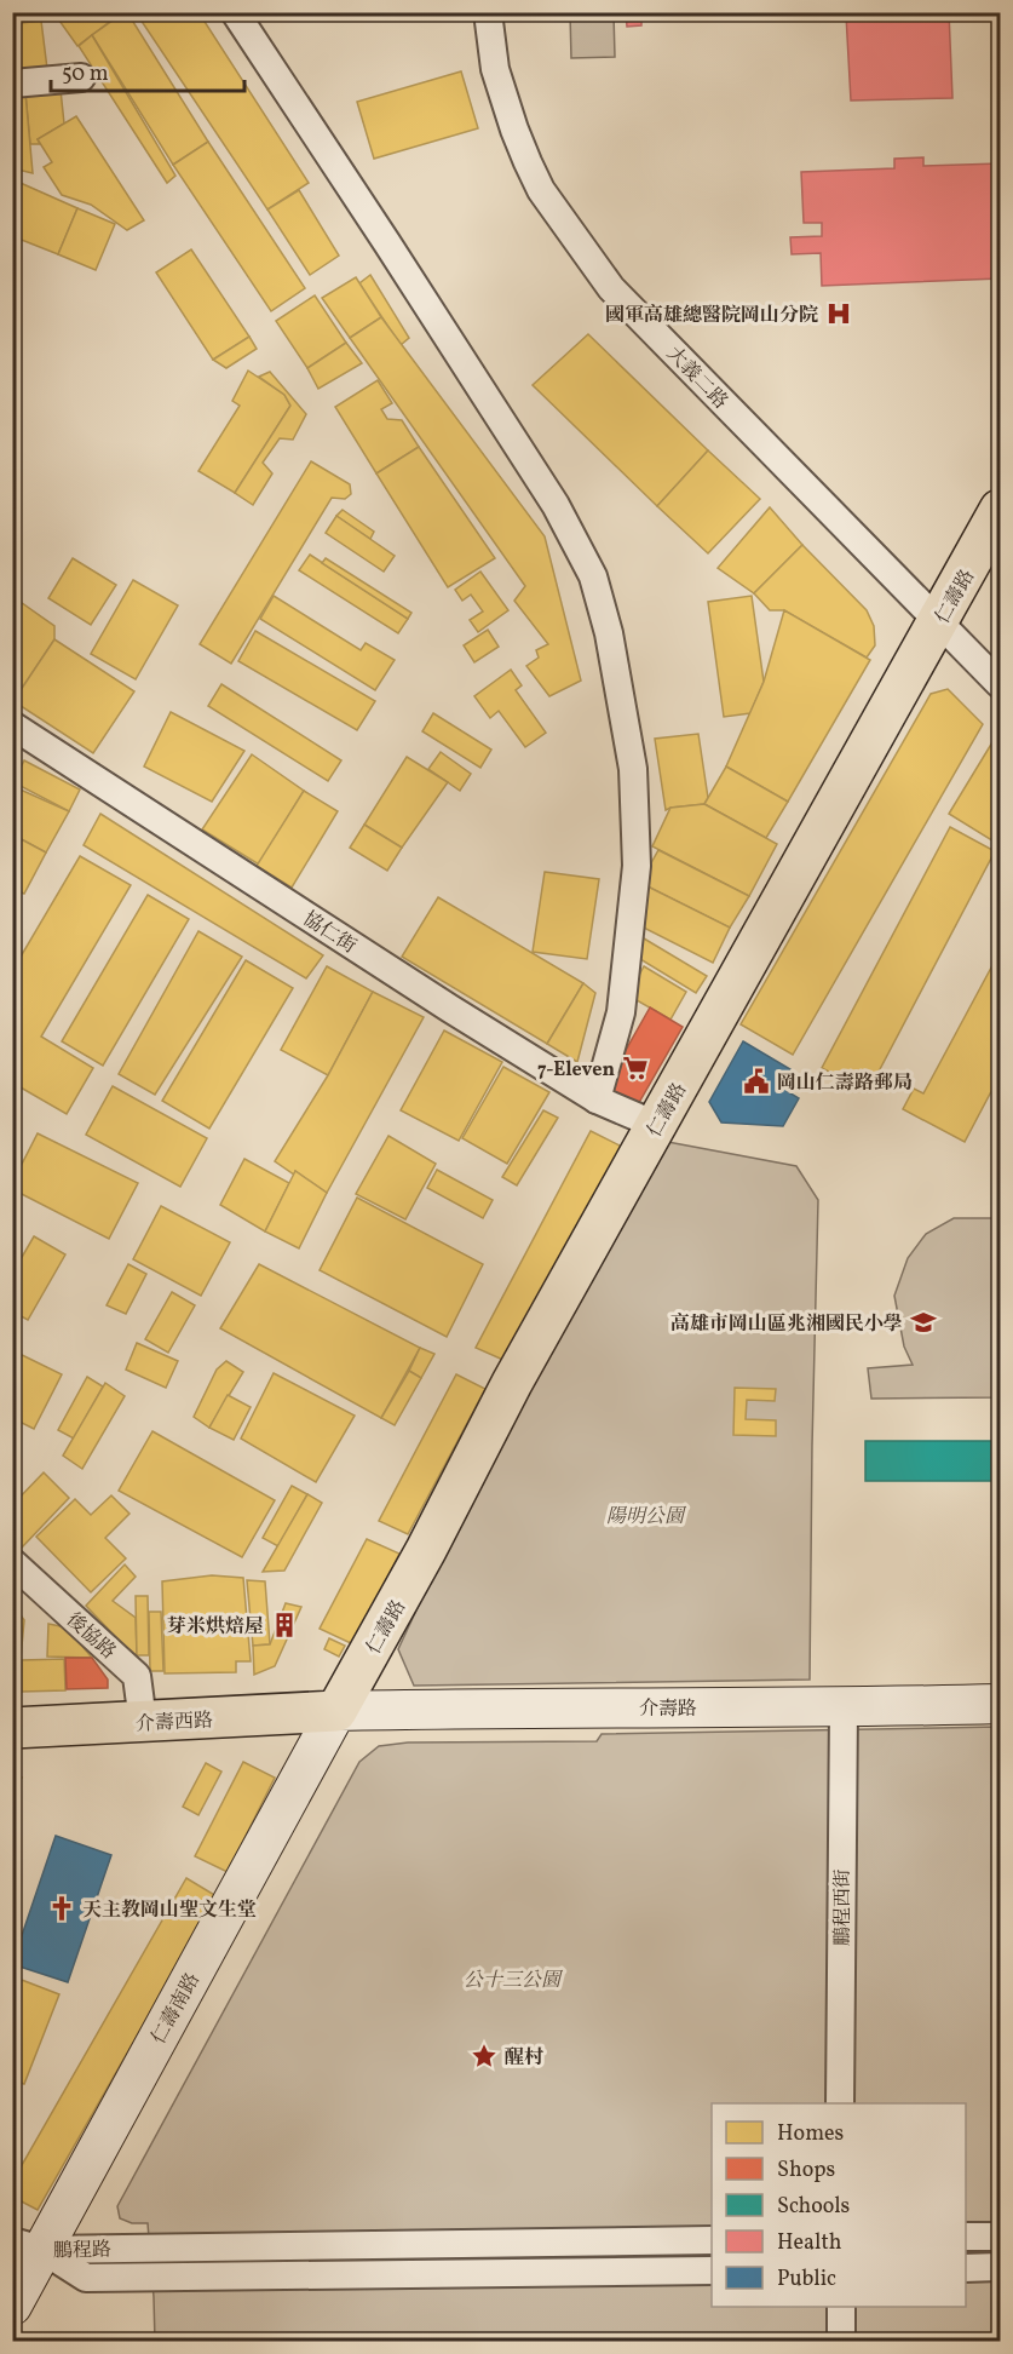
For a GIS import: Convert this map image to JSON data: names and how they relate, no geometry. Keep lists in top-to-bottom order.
{
  "streets": {
    "main road": ["仁壽路", "介壽西路"],
    "street": [
      "大義二路",
      "協仁街",
      "後協路",
      "介壽路",
      "鵬程西街",
      "仁壽南路",
      "鵬程路"
    ]
  },
  "crossings": [
    ["大義二路", "仁壽路"],
    ["仁壽路", "協仁街"],
    ["仁壽路", "介壽路"],
    ["仁壽路", "介壽西路"],
    ["仁壽路", "仁壽南路"],
    ["後協路", "介壽西路"],
    ["介壽路", "介壽西路"],
    ["介壽路", "鵬程西街"],
    ["介壽路", "仁壽南路"],
    ["介壽西路", "仁壽南路"],
    ["仁壽南路", "鵬程路"]
  ],
  "parks": ["陽明公園", "公十三公園"],
  "places": {
    "hospital": ["國軍高雄總醫院岡山分院"],
    "supermarket": ["7-Eleven"],
    "public building": ["岡山仁壽路郵局"],
    "school or university": ["高雄市岡山區兆湘國民小學"],
    "building": ["芽米烘焙屋"],
    "church": ["天主教岡山聖文生堂"],
    "place": ["醒村"]
  },
  "legend": [
    "Homes",
    "Shops",
    "Schools",
    "Health",
    "Public"
  ],
  "scale_bar": "50 m"
}
